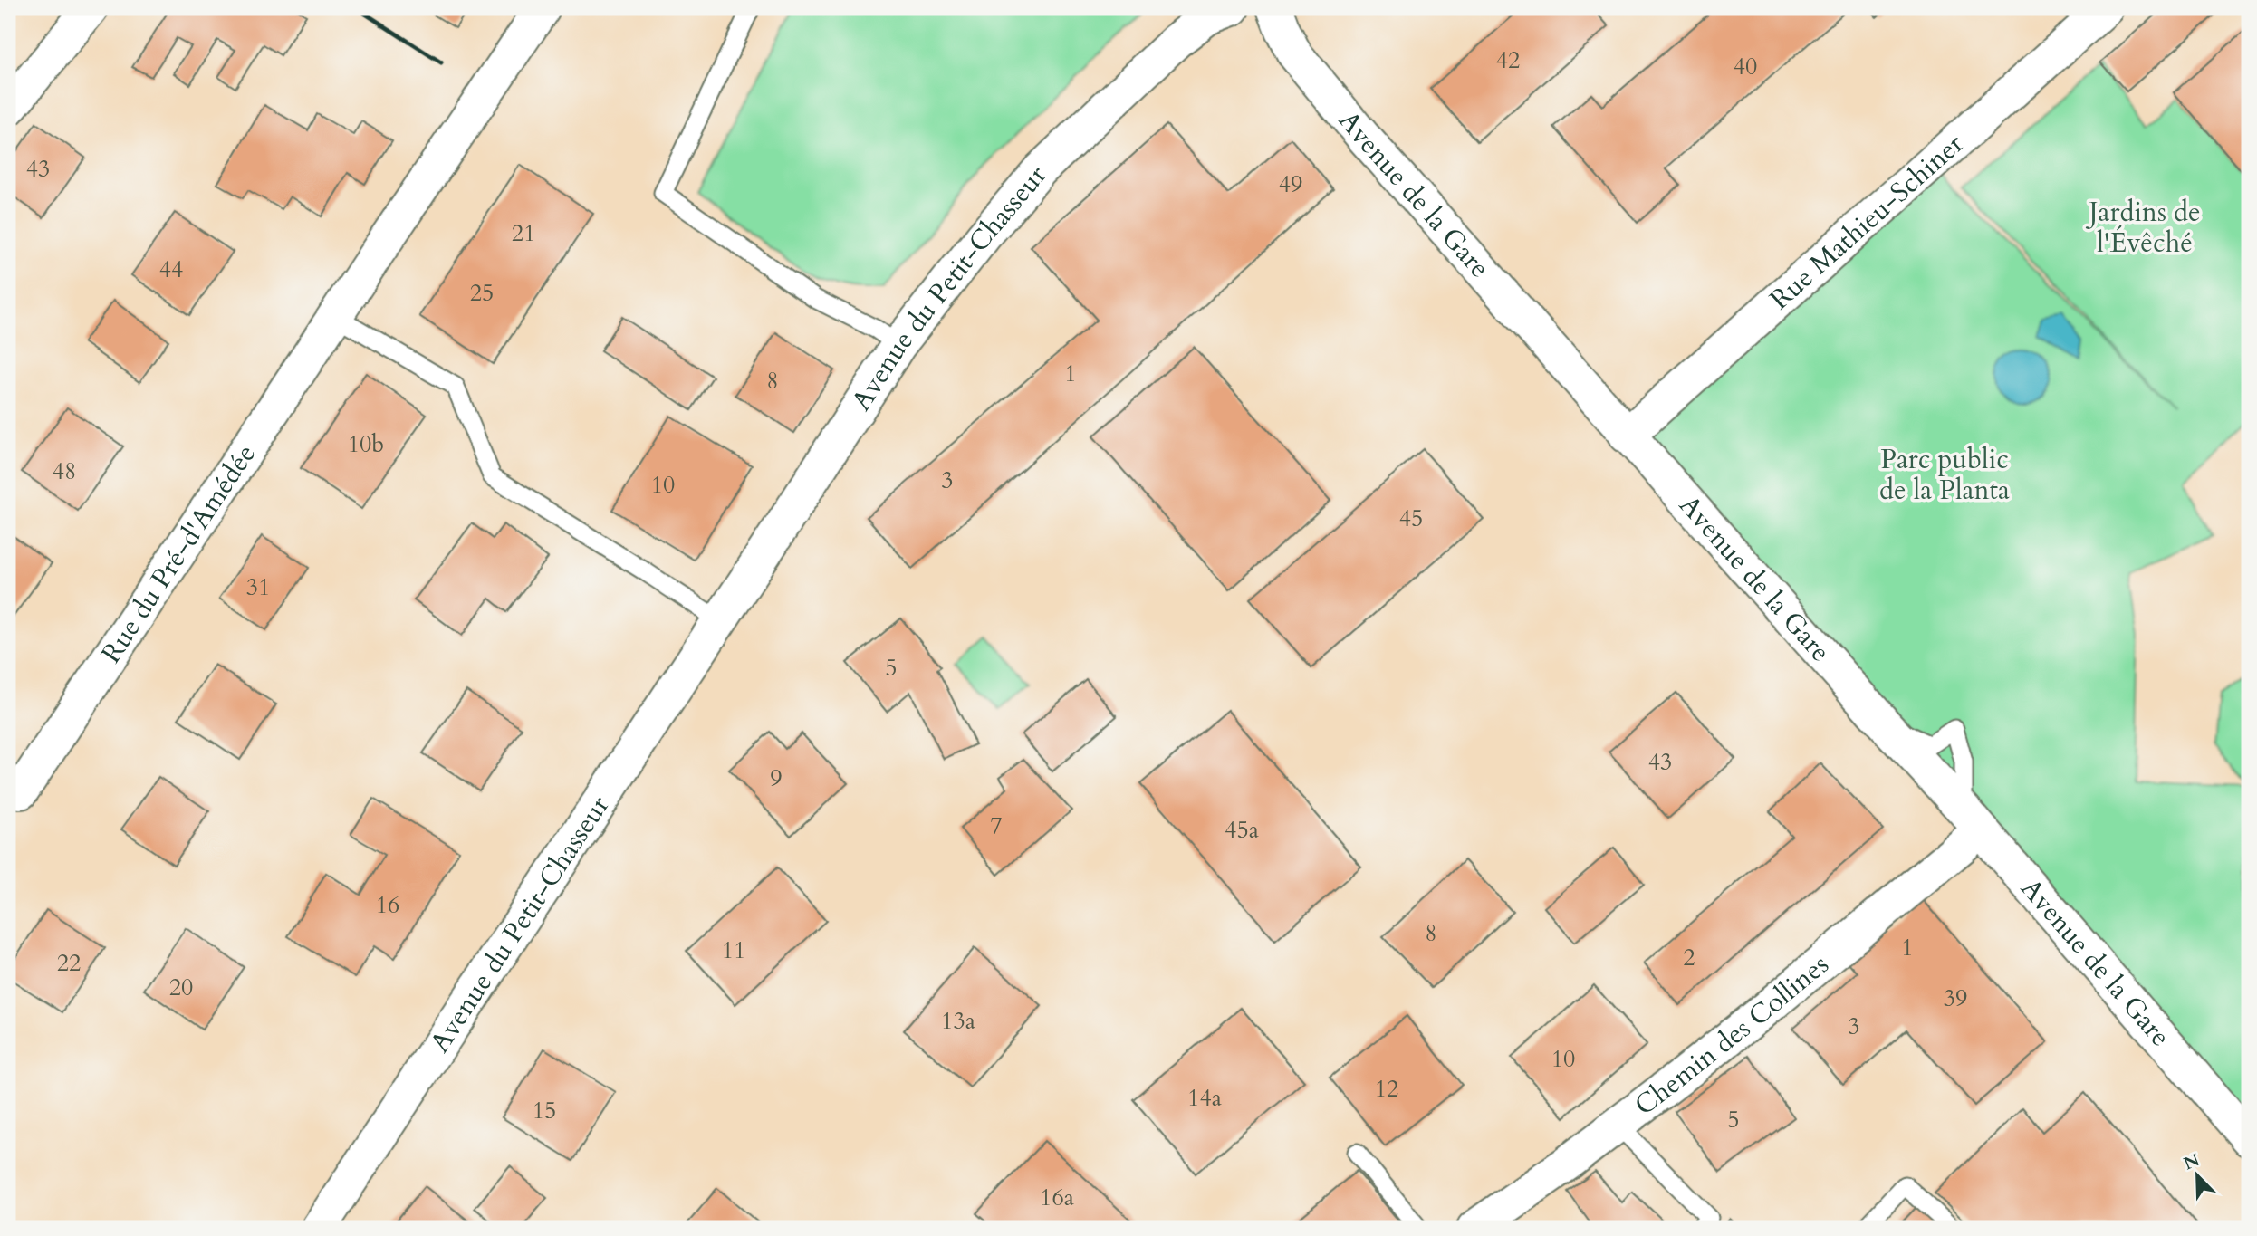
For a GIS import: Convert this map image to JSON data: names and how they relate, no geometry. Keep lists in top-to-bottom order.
{
  "streets": {
    "street": [
      "Avenue de la Gare",
      "Rue Mathieu-Schiner",
      "Avenue du Petit-Chasseur",
      "Rue du Pré-d'Amédée",
      "Chemin des Collines"
    ]
  },
  "crossings": [
    ["Avenue de la Gare", "Rue Mathieu-Schiner"],
    ["Avenue de la Gare", "Chemin des Collines"]
  ],
  "parks": ["Jardins de l'Évêché", "Parc public de la Planta"],
  "house_numbers": [
    "42",
    "40",
    "43",
    "49",
    "21",
    "44",
    "25",
    "1",
    "8",
    "10b",
    "48",
    "3",
    "10",
    "45",
    "31",
    "5",
    "43",
    "9",
    "7",
    "45a",
    "16",
    "8",
    "1",
    "11",
    "2",
    "22",
    "20",
    "39",
    "13a",
    "3",
    "10",
    "12",
    "14a",
    "15",
    "5",
    "16a"
  ],
  "north": "top left"
}
